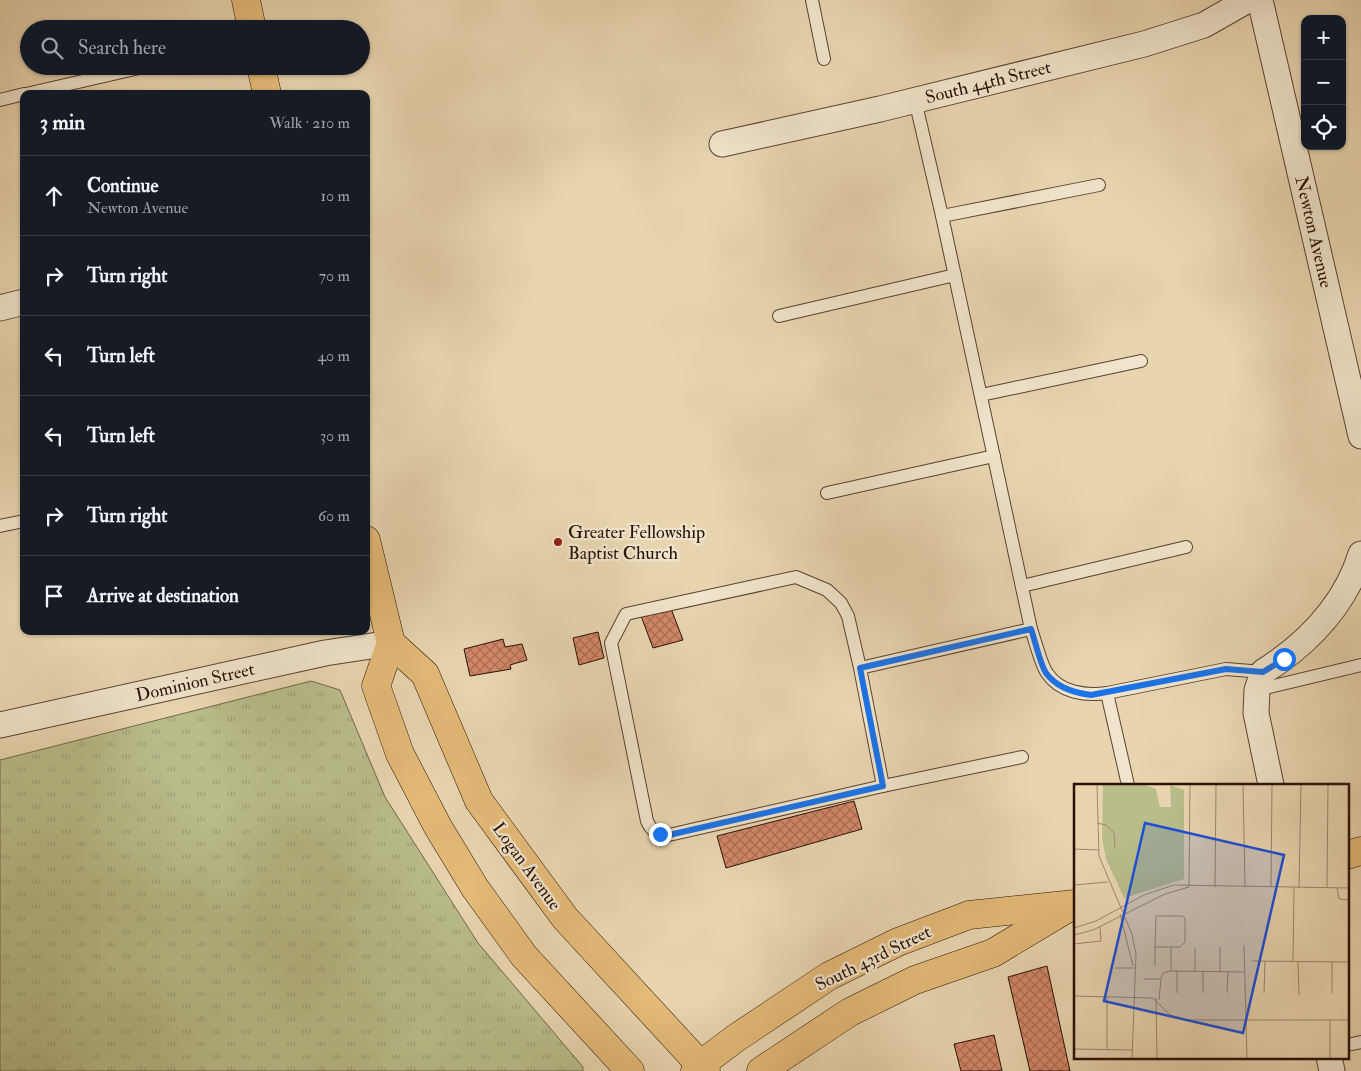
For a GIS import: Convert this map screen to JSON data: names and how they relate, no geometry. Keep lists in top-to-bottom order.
{
  "streets": {
    "main road": ["Logan Avenue", "South 43rd Street"],
    "street": ["South 44th Street", "Newton Avenue", "Dominion Street"]
  },
  "crossings": [
    ["Dominion Street", "Logan Avenue"],
    ["Logan Avenue", "South 43rd Street"]
  ],
  "places": ["Greater Fellowship Baptist Church"],
  "page": {
    "map_buttons": ["+", "−"],
    "search": "Search here",
    "heading": ["3 min", "Walk · 210 m"],
    "list": [
      ["Continue", "Newton Avenue", "10 m"],
      ["Turn right", "70 m"],
      ["Turn left", "40 m"],
      ["Turn left", "30 m"],
      ["Turn right", "60 m"],
      "Arrive at destination"
    ]
  }
}
